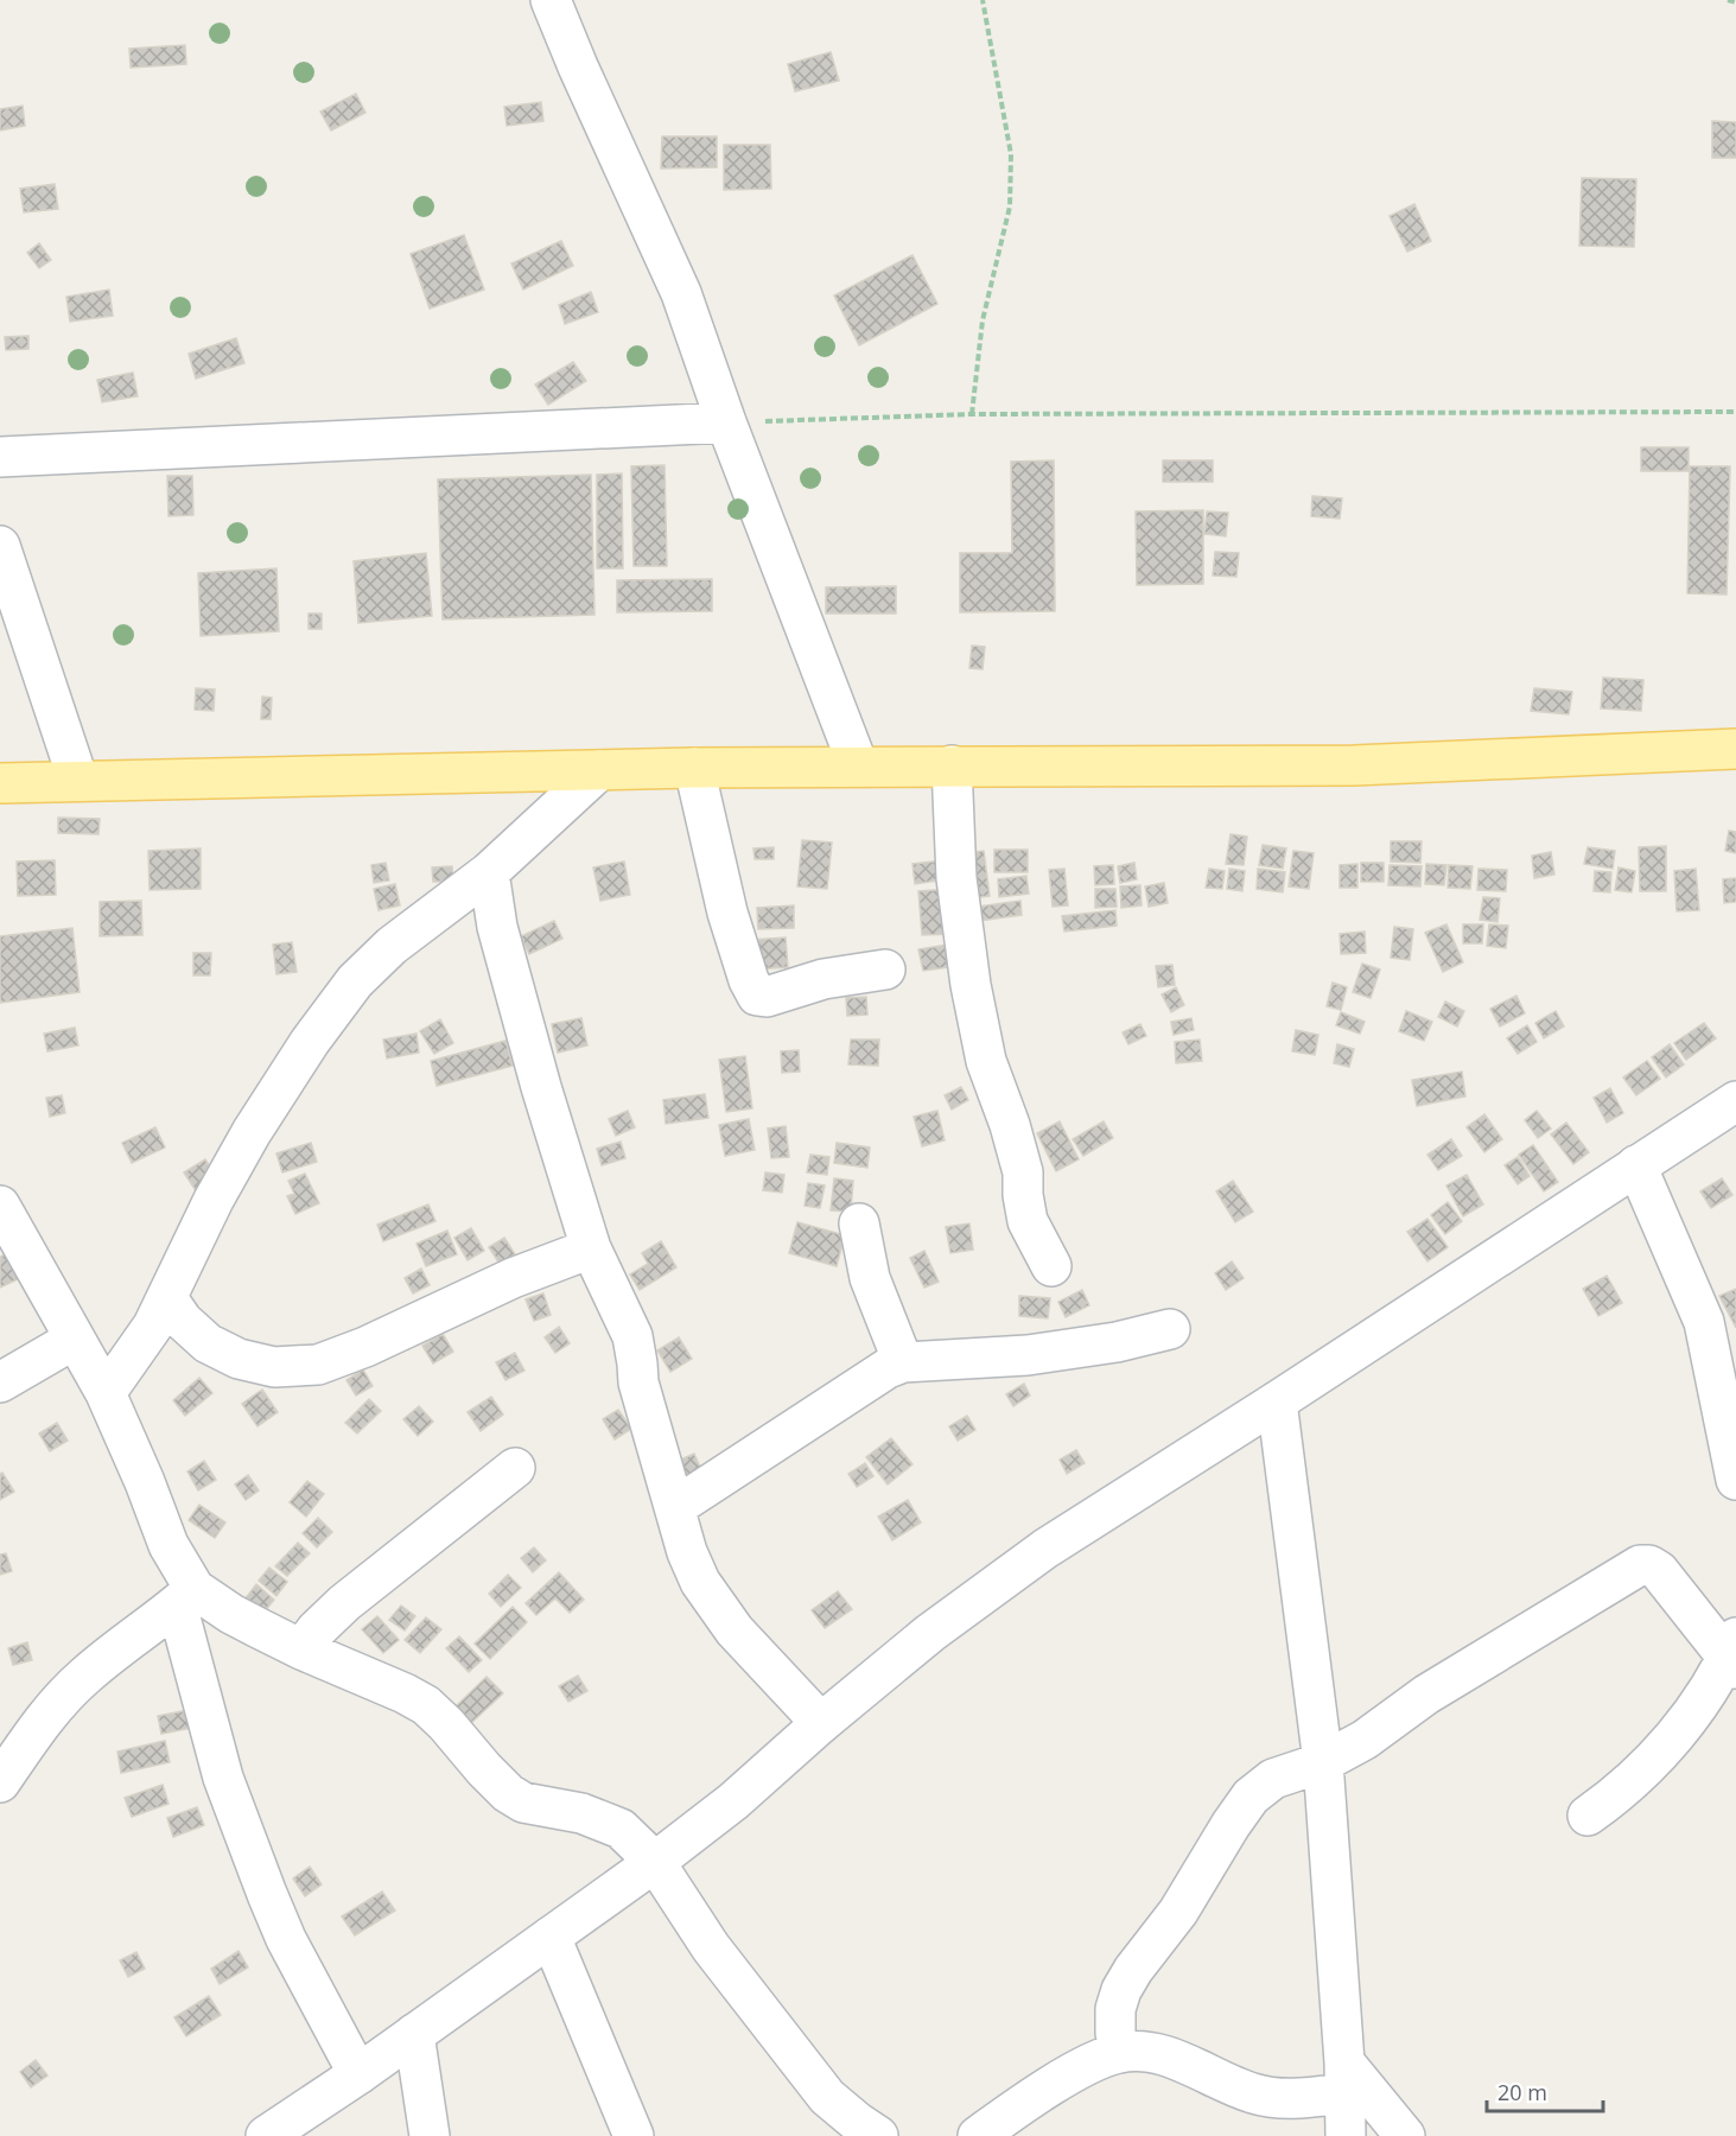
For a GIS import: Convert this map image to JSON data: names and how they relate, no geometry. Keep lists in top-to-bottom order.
{
  "scale_bar": "20 m"
}
